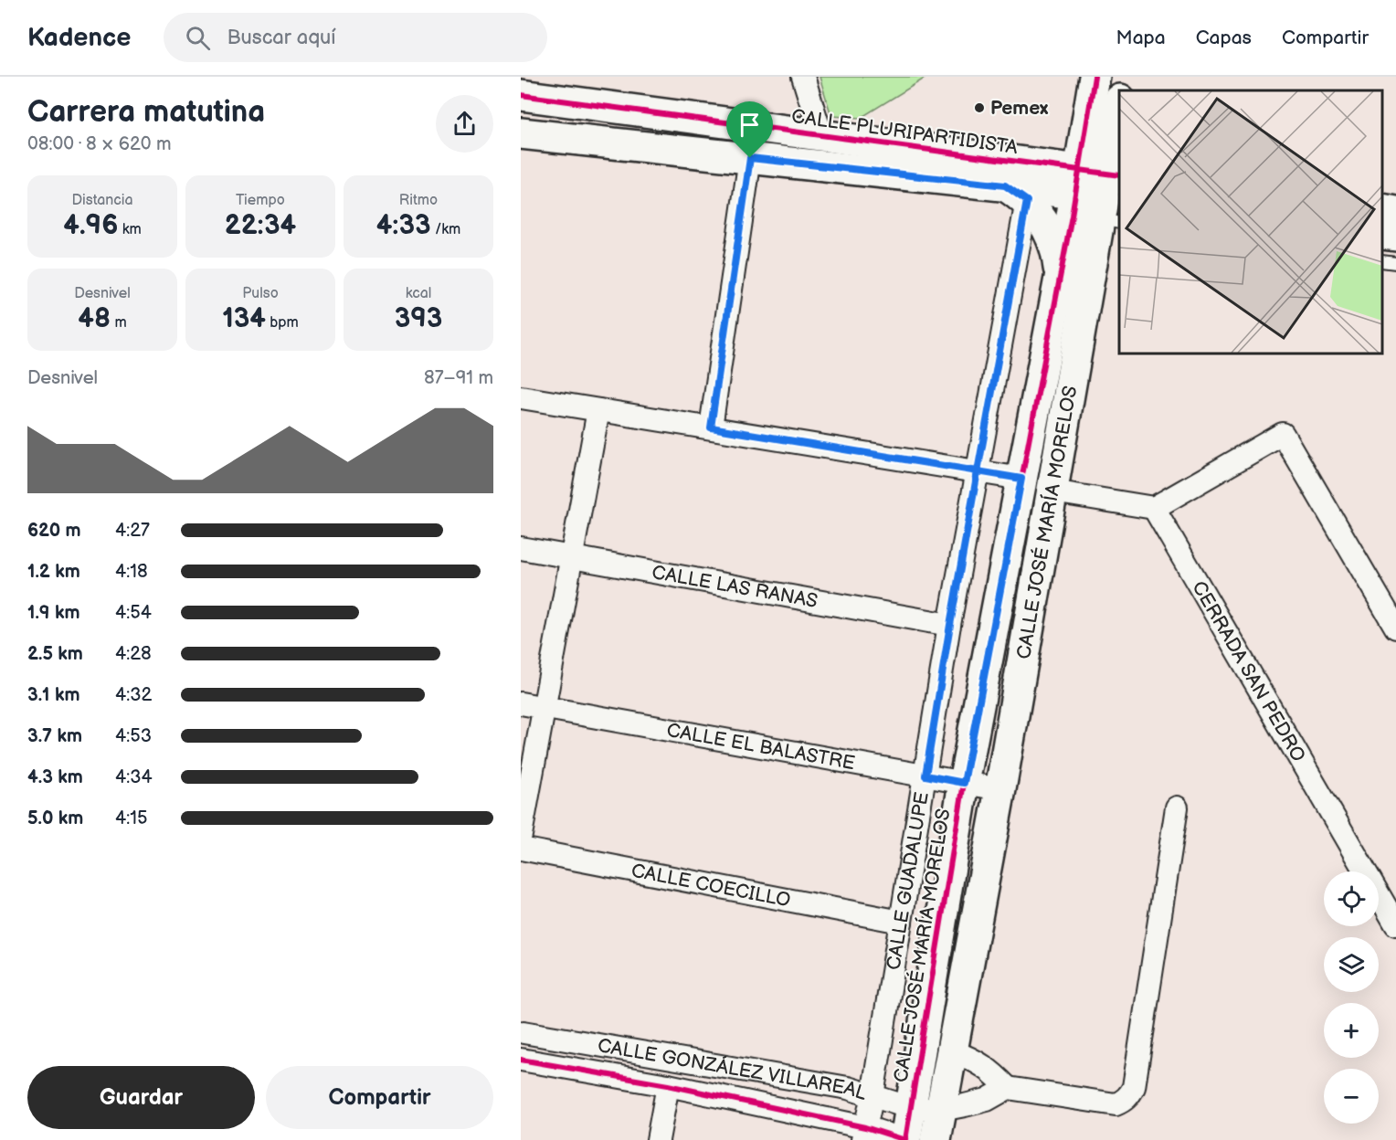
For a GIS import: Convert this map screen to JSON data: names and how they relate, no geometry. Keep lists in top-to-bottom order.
{
  "streets": {
    "street": [
      "CALLE PLURIPARTIDISTA",
      "CALLE JOSÉ MARÍA MORELOS",
      "CALLE LAS RANAS",
      "CERRADA SAN PEDRO",
      "CALLE EL BALASTRE",
      "CALLE GUADALUPE",
      "CALLE COECILLO",
      "CALLE GONZÁLEZ VILLAREAL"
    ]
  },
  "crossings": [
    ["CALLE PLURIPARTIDISTA", "CALLE JOSÉ MARÍA MORELOS"],
    ["CALLE PLURIPARTIDISTA", "CALLE GUADALUPE"],
    ["CALLE JOSÉ MARÍA MORELOS", "CALLE EL BALASTRE"],
    ["CALLE JOSÉ MARÍA MORELOS", "CALLE GONZÁLEZ VILLAREAL"],
    ["CALLE LAS RANAS", "CALLE GUADALUPE"],
    ["CALLE EL BALASTRE", "CALLE GUADALUPE"],
    ["CALLE GUADALUPE", "CALLE COECILLO"],
    ["CALLE GUADALUPE", "CALLE GONZÁLEZ VILLAREAL"]
  ],
  "places": ["Pemex"],
  "page": {
    "header": "Kadence",
    "search": "Buscar aquí",
    "nav": ["Mapa", "Capas", "Compartir"],
    "heading": ["Carrera matutina", "08:00 · 8 × 620 m"],
    "stats": [
      ["Distancia", "4.96 km"],
      ["Tiempo", "22:34"],
      ["Ritmo", "4:33 /km"],
      ["Desnivel", "48 m"],
      ["Pulso", "134 bpm"],
      ["kcal", "393"]
    ],
    "chart": ["Desnivel", "87–91 m"],
    "list": [
      {
        "name": "620 m",
        "note": "4:27"
      },
      {
        "name": "1.2 km",
        "note": "4:18"
      },
      {
        "name": "1.9 km",
        "note": "4:54"
      },
      {
        "name": "2.5 km",
        "note": "4:28"
      },
      {
        "name": "3.1 km",
        "note": "4:32"
      },
      {
        "name": "3.7 km",
        "note": "4:53"
      },
      {
        "name": "4.3 km",
        "note": "4:34"
      },
      {
        "name": "5.0 km",
        "note": "4:15"
      }
    ],
    "map_buttons": ["+", "−"],
    "buttons": ["Guardar", "Compartir"]
  }
}
